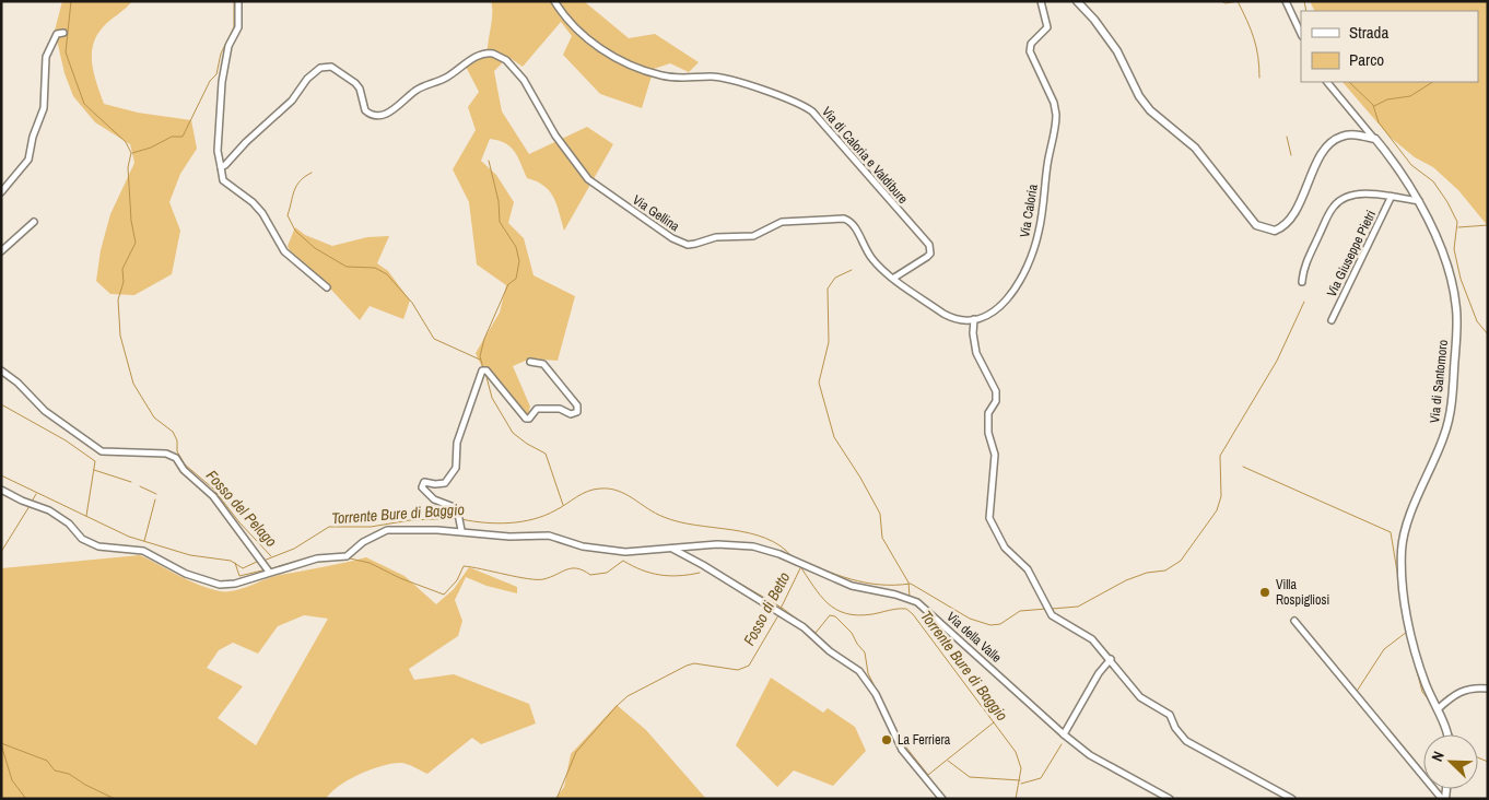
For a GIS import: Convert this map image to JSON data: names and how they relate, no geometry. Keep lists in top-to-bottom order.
{
  "streets": {
    "main road": ["Via di Santomoro"],
    "street": [
      "Via di Caloria e Valdibure",
      "Via Caloria",
      "Via Gellina",
      "Via Giuseppe Pietri",
      "Via della Valle"
    ]
  },
  "crossings": [
    ["Via di Caloria e Valdibure", "Via Gellina"]
  ],
  "water": ["Fosso del Pelago", "Torrente Bure di Baggio", "Fosso di Betto"],
  "places": ["Villa Rospigliosi", "La Ferriera"],
  "legend": ["Strada", "Parco"],
  "north": "top left"
}
